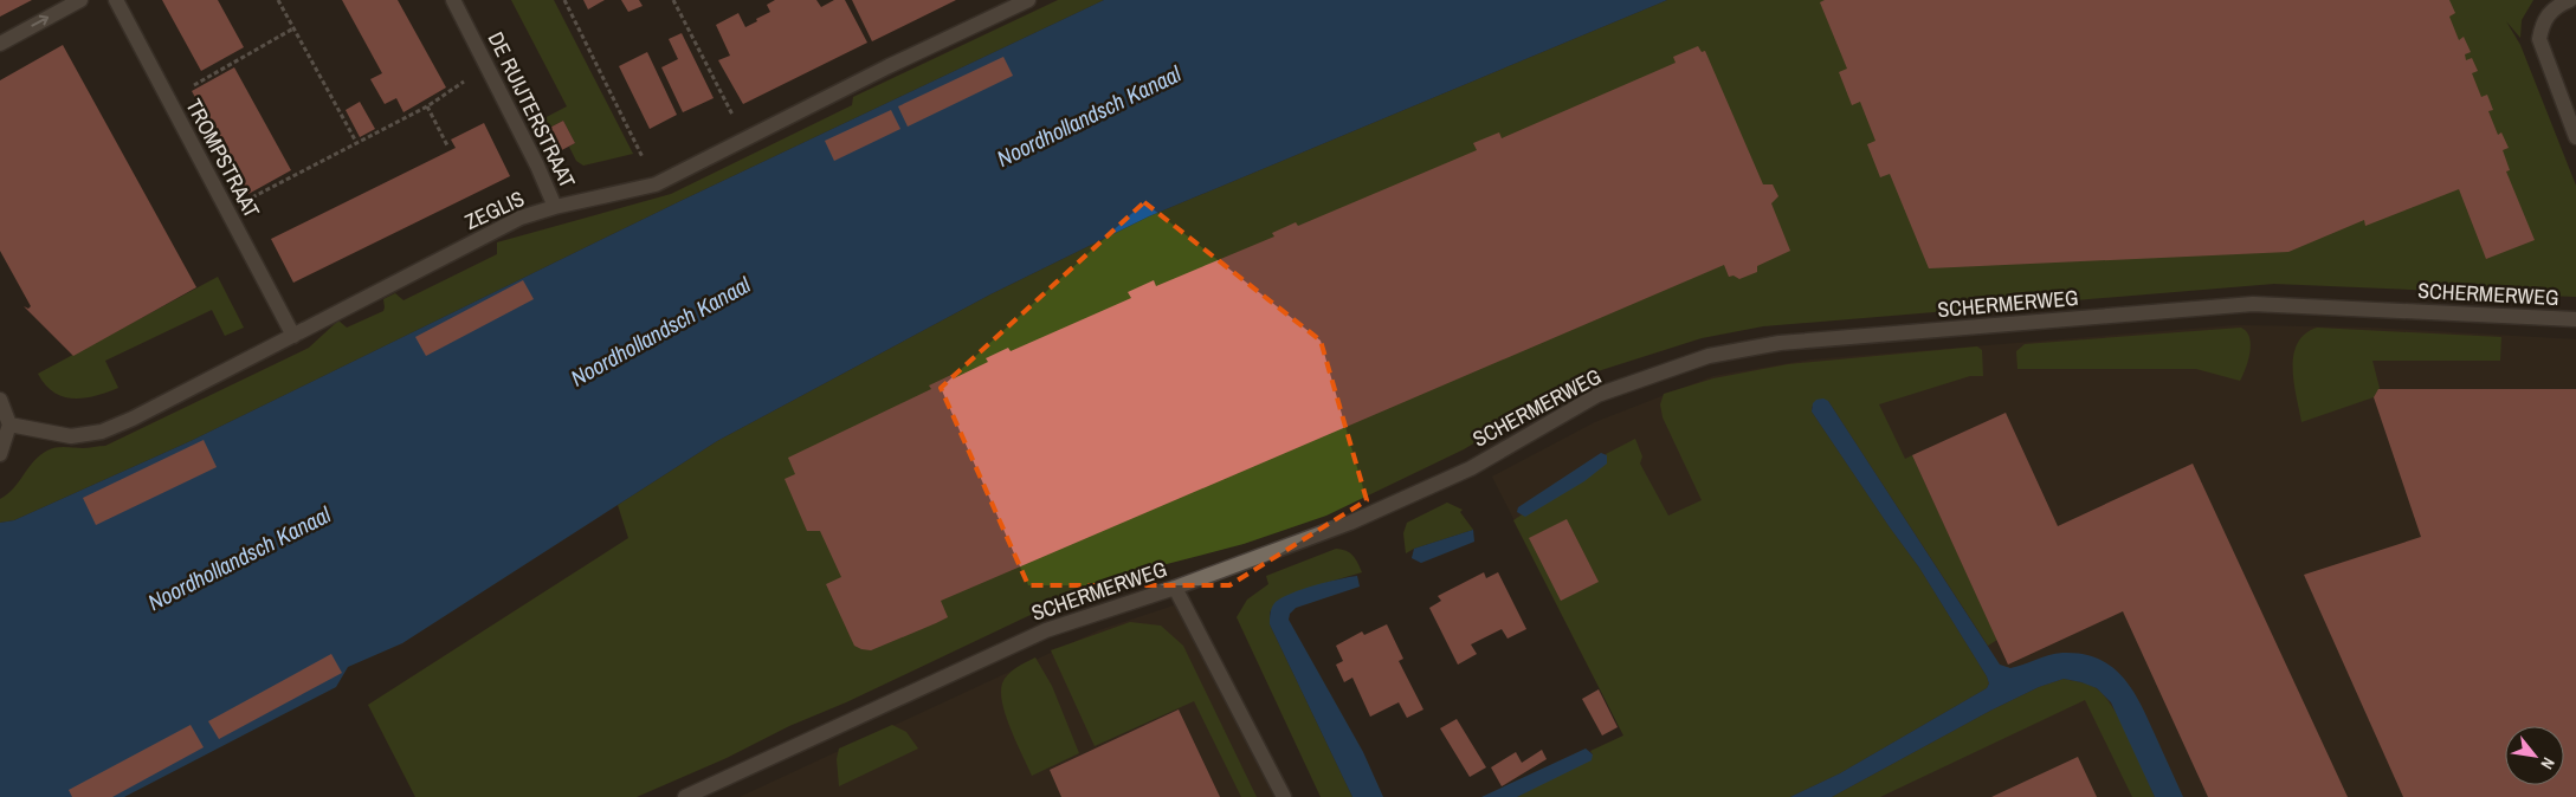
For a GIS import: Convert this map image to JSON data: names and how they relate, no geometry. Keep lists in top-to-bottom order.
{
  "streets": {
    "street": [
      "DE RUIJTERSTRAAT",
      "TROMPSTRAAT",
      "ZEGLIS",
      "SCHERMERWEG"
    ]
  },
  "crossings": [
    ["DE RUIJTERSTRAAT", "ZEGLIS"],
    ["TROMPSTRAAT", "ZEGLIS"]
  ],
  "water": ["Noordhollandsch Kanaal"],
  "north": "bottom right"
}
